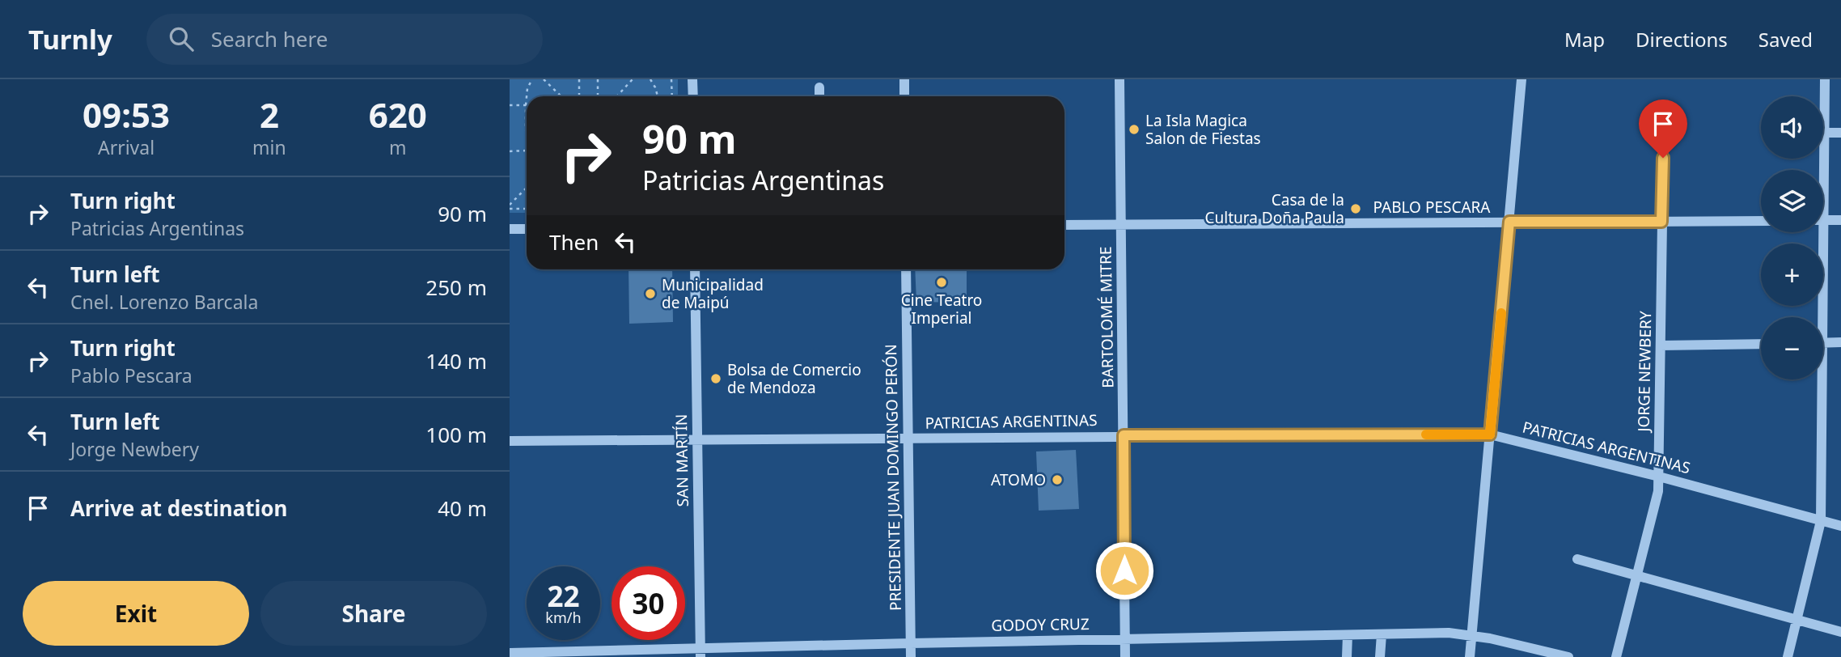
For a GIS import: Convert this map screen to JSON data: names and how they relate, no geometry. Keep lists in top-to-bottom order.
{
  "streets": {
    "street": [
      "PABLO PESCARA",
      "BARTOLOMÉ MITRE",
      "JORGE NEWBERY",
      "PATRICIAS ARGENTINAS",
      "SAN MARTÍN",
      "PRESIDENTE JUAN DOMINGO PERÓN",
      "GODOY CRUZ"
    ]
  },
  "crossings": [
    ["PABLO PESCARA", "BARTOLOMÉ MITRE"],
    ["PABLO PESCARA", "JORGE NEWBERY"],
    ["BARTOLOMÉ MITRE", "PATRICIAS ARGENTINAS"],
    ["BARTOLOMÉ MITRE", "GODOY CRUZ"],
    ["JORGE NEWBERY", "PATRICIAS ARGENTINAS"],
    ["PATRICIAS ARGENTINAS", "SAN MARTÍN"],
    ["PATRICIAS ARGENTINAS", "PRESIDENTE JUAN DOMINGO PERÓN"],
    ["SAN MARTÍN", "GODOY CRUZ"],
    ["PRESIDENTE JUAN DOMINGO PERÓN", "GODOY CRUZ"]
  ],
  "places": [
    "La Isla Magica Salon de Fiestas",
    "Casa de la Cultura Doña Paula",
    "Cine Teatro Imperial",
    "Municipalidad de Maipú",
    "Bolsa de Comercio de Mendoza",
    "ATOMO"
  ],
  "page": {
    "header": "Turnly",
    "search": "Search here",
    "nav": ["Map", "Directions", "Saved"],
    "eta": [
      "09:53",
      "Arrival",
      "2",
      "min",
      "620",
      "m"
    ],
    "map_buttons": ["+", "−"],
    "turn": ["90 m", "Patricias Argentinas"],
    "list": [
      {
        "name": "Turn right",
        "note": "Patricias Argentinas",
        "value": "90 m"
      },
      {
        "name": "Turn left",
        "note": "Cnel. Lorenzo Barcala",
        "value": "250 m"
      },
      {
        "name": "Turn right",
        "note": "Pablo Pescara",
        "value": "140 m"
      },
      {
        "name": "Turn left",
        "note": "Jorge Newbery",
        "value": "100 m"
      },
      {
        "name": "Arrive at destination",
        "value": "40 m"
      }
    ],
    "then": "Then",
    "speed": "22 km/h",
    "limit": "30",
    "buttons": ["Exit", "Share"]
  }
}
